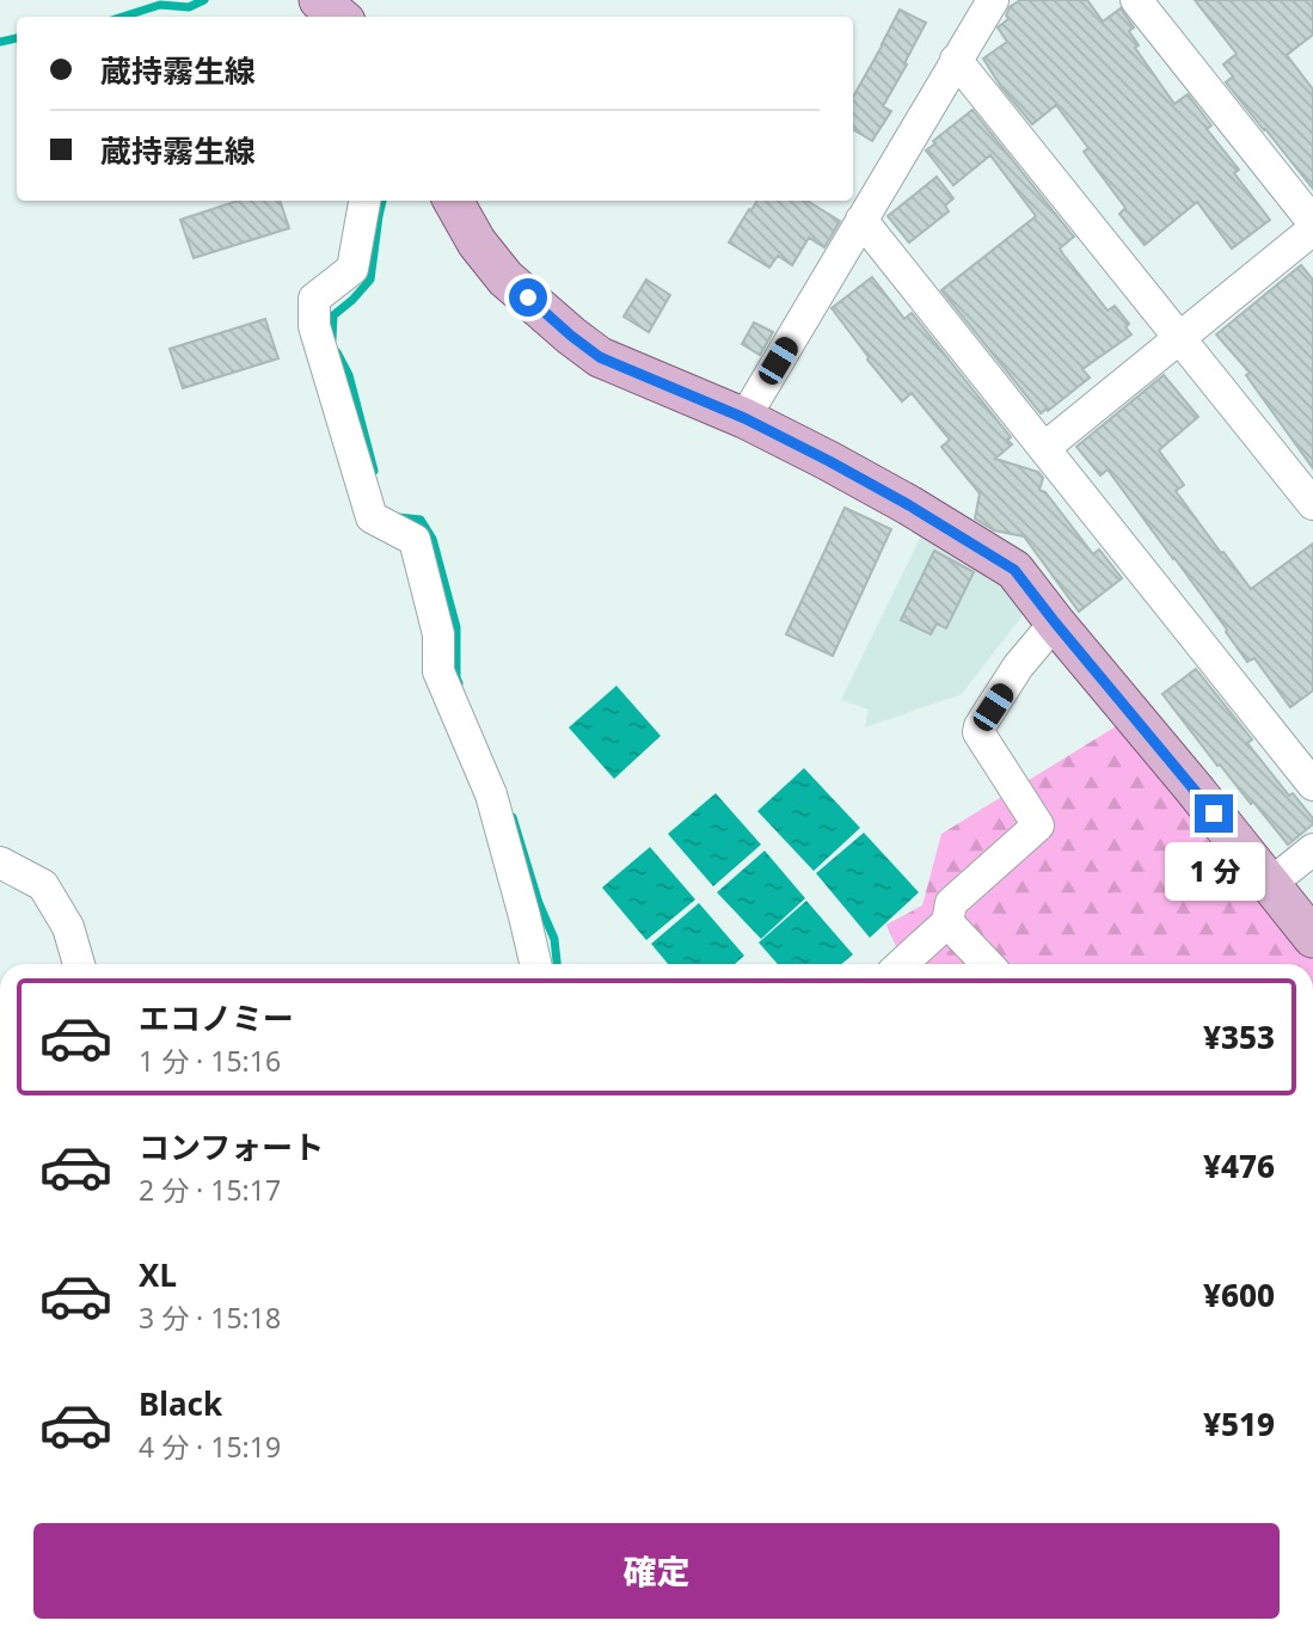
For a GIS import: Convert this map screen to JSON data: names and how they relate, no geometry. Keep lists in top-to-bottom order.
{
  "page": {
    "banner": ["蔵持霧生線", "蔵持霧生線"],
    "bubble": "1 分",
    "list": [
      {
        "name": "エコノミー",
        "note": "1 分 · 15:16",
        "value": "¥353"
      },
      {
        "name": "コンフォート",
        "note": "2 分 · 15:17",
        "value": "¥476"
      },
      {
        "name": "XL",
        "note": "3 分 · 15:18",
        "value": "¥600"
      },
      {
        "name": "Black",
        "note": "4 分 · 15:19",
        "value": "¥519"
      }
    ],
    "buttons": "確定"
  }
}
